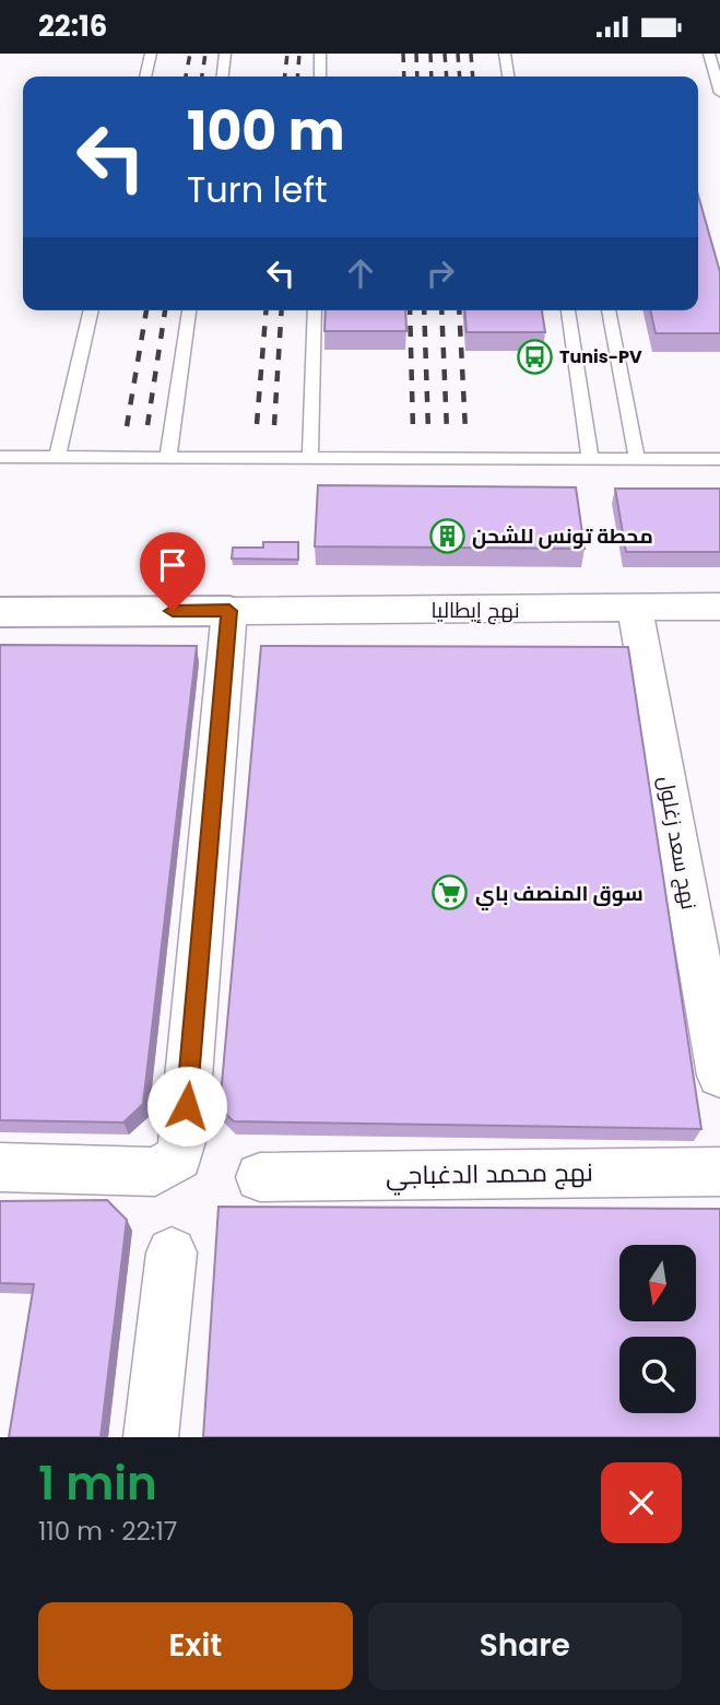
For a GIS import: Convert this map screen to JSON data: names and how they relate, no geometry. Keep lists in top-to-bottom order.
{
  "streets": {
    "street": ["نهج إيطاليا", "نهج سعد زغلول", "نهج محمد الدغباجي"]
  },
  "crossings": [
    ["نهج إيطاليا", "نهج سعد زغلول"]
  ],
  "places": {
    "bus stop": ["Tunis-PV"],
    "building": ["محطة تونس للشحن"],
    "supermarket": ["سوق المنصف باي"]
  },
  "north": "bottom",
  "page": {
    "status": "22:16",
    "turn": ["100 m", "Turn left"],
    "heading": ["1 min", "110 m · 22:17"],
    "buttons": ["Exit", "Share"]
  }
}
